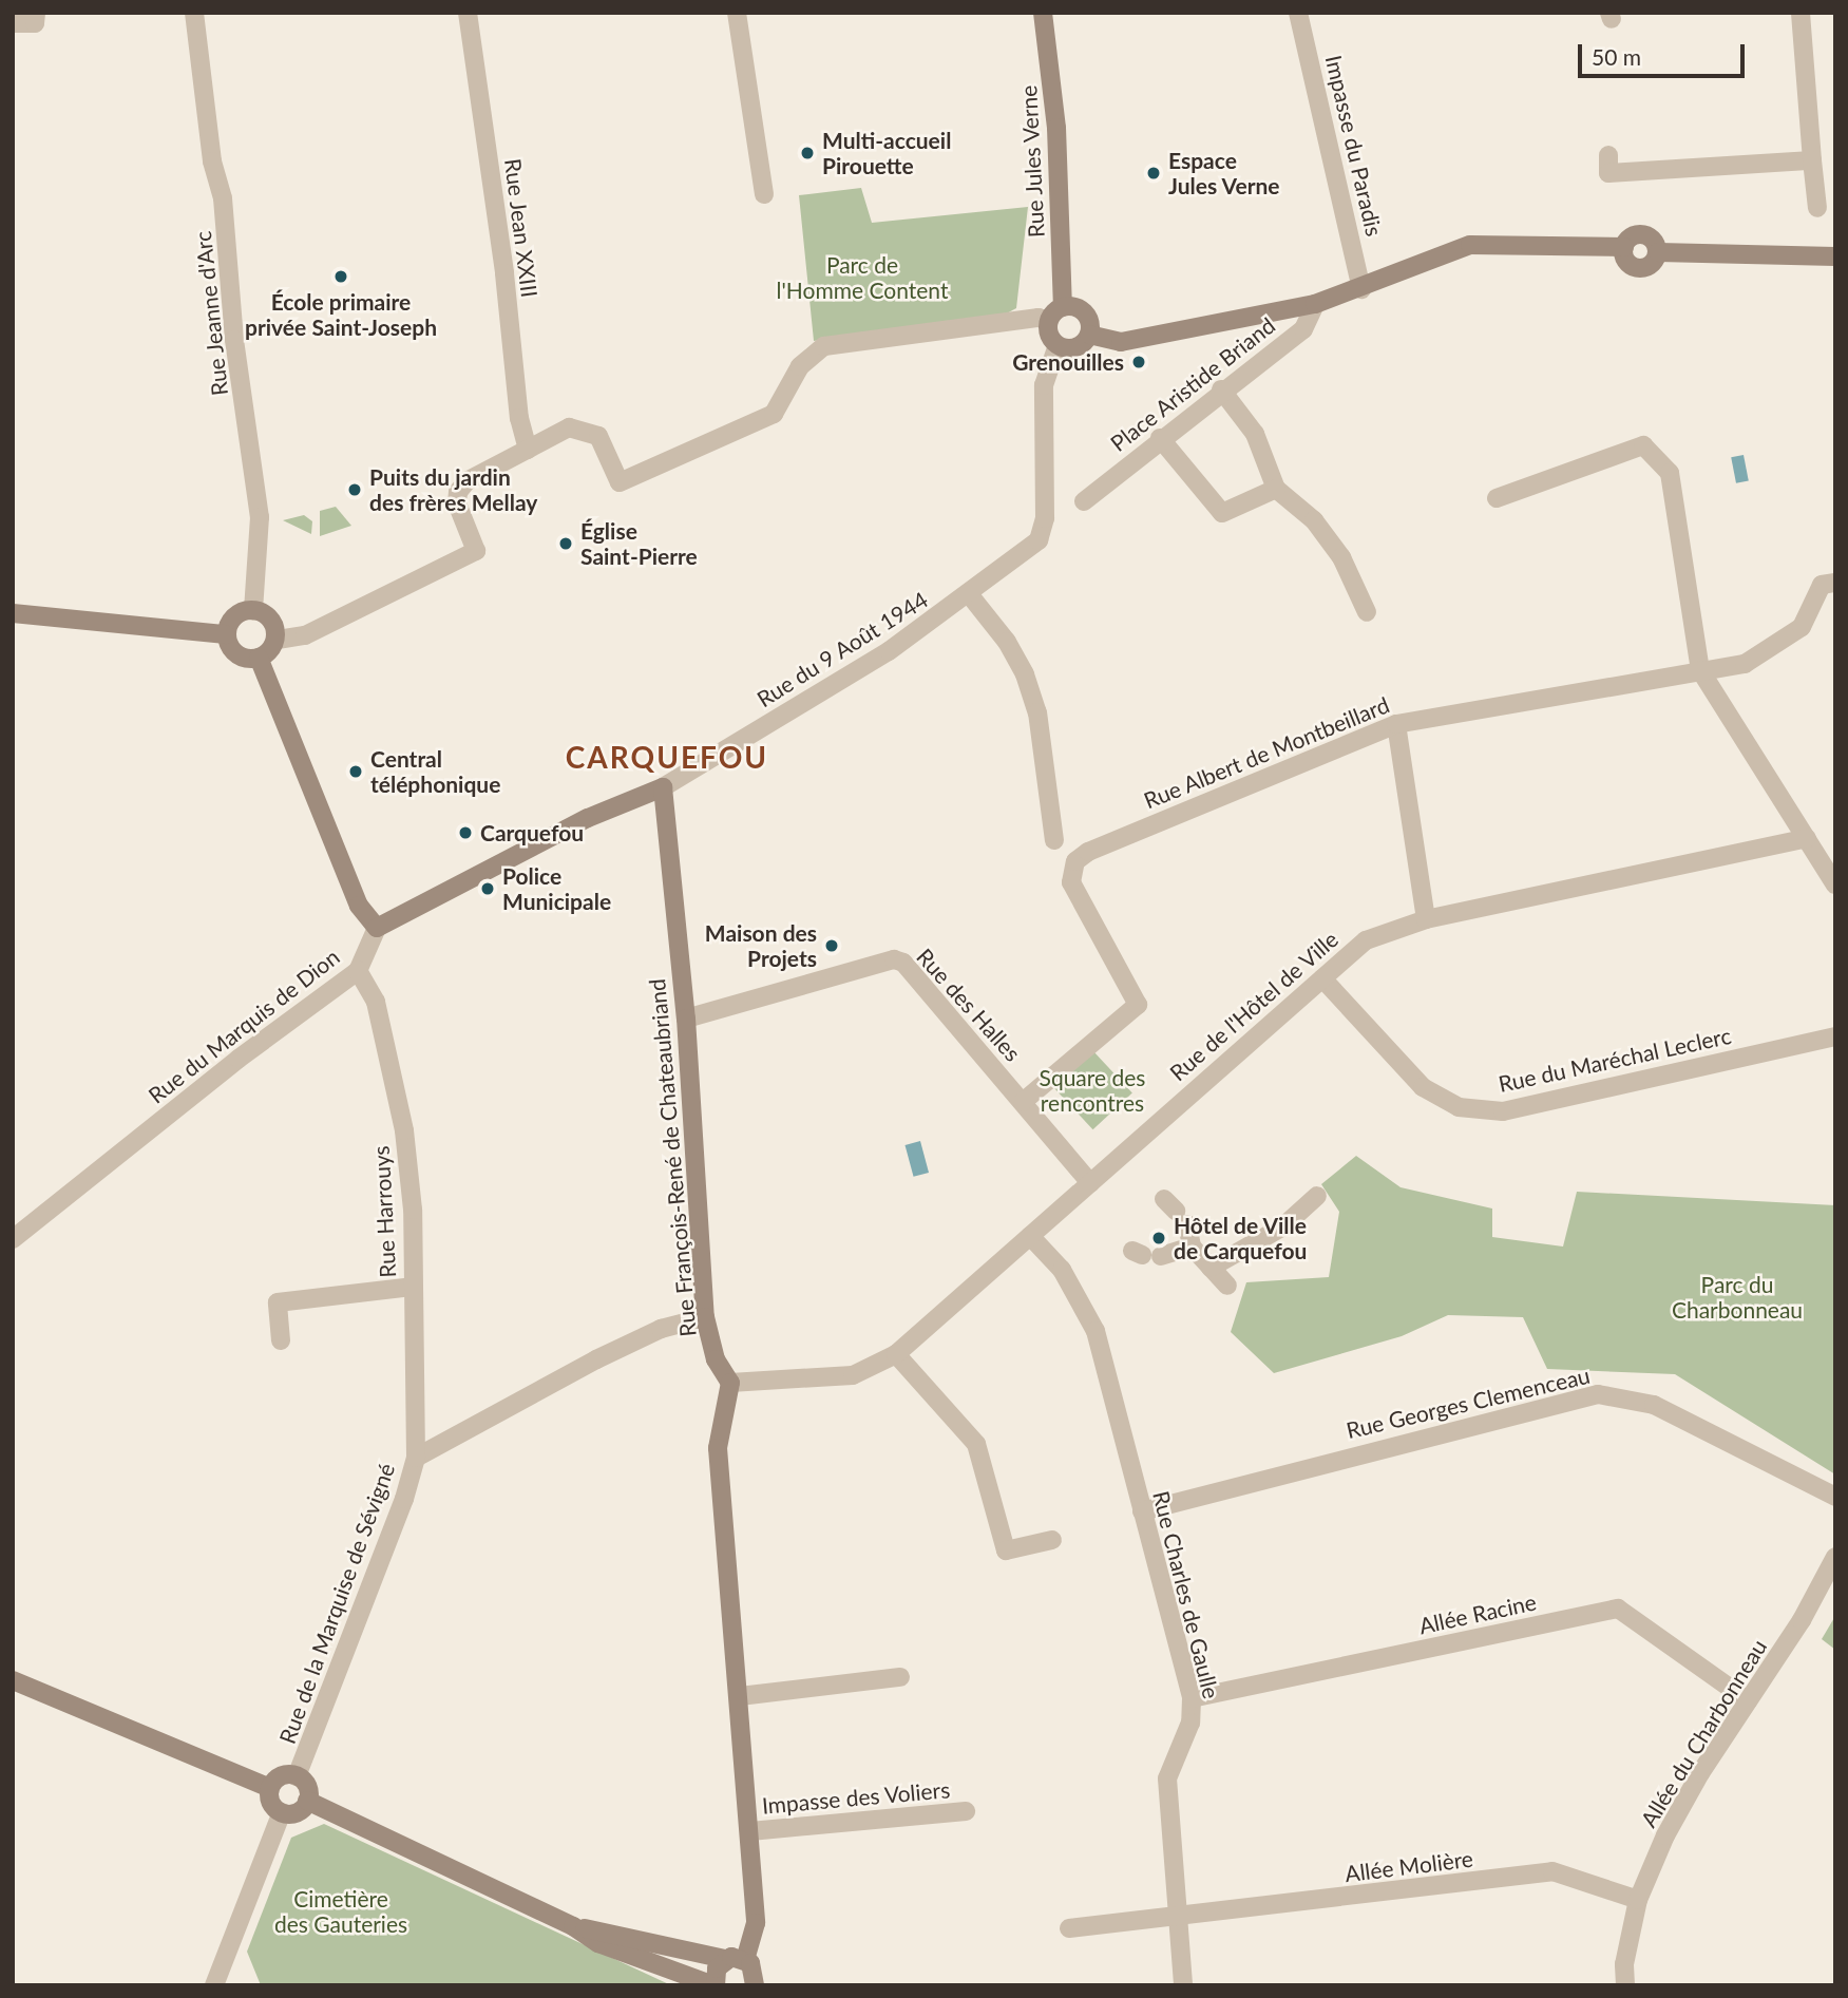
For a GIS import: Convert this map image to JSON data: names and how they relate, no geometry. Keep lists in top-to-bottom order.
{
  "streets": {
    "street": [
      "Impasse du Paradis",
      "Rue Jules Verne",
      "Rue Jean XXIII",
      "Rue Jeanne d'Arc",
      "Place Aristide Briand",
      "Rue du 9 Août 1944",
      "Rue Albert de Montbeillard",
      "Rue des Halles",
      "Rue de l'Hôtel de Ville",
      "Rue du Marquis de Dion",
      "Rue du Maréchal Leclerc",
      "Rue François-René de Chateaubriand",
      "Rue Harrouys",
      "Rue Georges Clemenceau",
      "Rue Charles de Gaulle",
      "Rue de la Marquise de Sévigné",
      "Allée Racine",
      "Allée du Charbonneau",
      "Impasse des Voliers",
      "Allée Molière"
    ]
  },
  "crossings": [
    ["Rue Jules Verne", "Place Aristide Briand"],
    ["Rue Jules Verne", "Rue du 9 Août 1944"],
    ["Place Aristide Briand", "Rue du 9 Août 1944"],
    ["Rue du 9 Août 1944", "Rue François-René de Chateaubriand"],
    ["Rue Albert de Montbeillard", "Rue des Halles"],
    ["Rue des Halles", "Rue de l'Hôtel de Ville"],
    ["Rue des Halles", "Rue François-René de Chateaubriand"],
    ["Rue de l'Hôtel de Ville", "Rue du Maréchal Leclerc"],
    ["Rue de l'Hôtel de Ville", "Rue François-René de Chateaubriand"],
    ["Rue de l'Hôtel de Ville", "Rue Charles de Gaulle"],
    ["Rue du Marquis de Dion", "Rue Harrouys"],
    ["Rue François-René de Chateaubriand", "Rue de la Marquise de Sévigné"],
    ["Rue Harrouys", "Rue de la Marquise de Sévigné"],
    ["Rue Georges Clemenceau", "Rue Charles de Gaulle"],
    ["Rue Charles de Gaulle", "Allée Racine"],
    ["Rue Charles de Gaulle", "Allée Molière"],
    ["Allée Racine", "Allée du Charbonneau"],
    ["Allée du Charbonneau", "Allée Molière"]
  ],
  "districts": ["CARQUEFOU"],
  "parks": [
    "Parc de l'Homme Content",
    "Square des rencontres",
    "Parc du Charbonneau",
    "Cimetière des Gauteries"
  ],
  "places": [
    "Multi-accueil Pirouette",
    "Espace Jules Verne",
    "École primaire privée Saint-Joseph",
    "Grenouilles",
    "Puits du jardin des frères Mellay",
    "Église Saint-Pierre",
    "Central téléphonique",
    "Carquefou",
    "Police Municipale",
    "Maison des Projets",
    "Hôtel de Ville de Carquefou"
  ],
  "scale_bar": "50 m"
}
